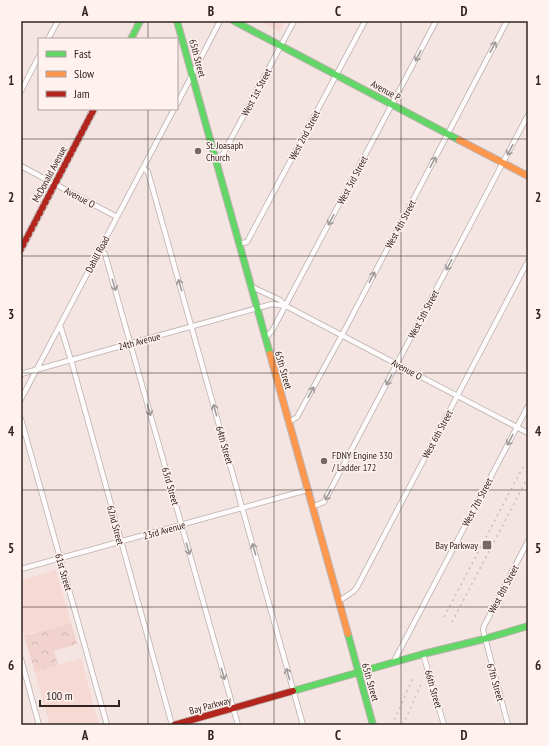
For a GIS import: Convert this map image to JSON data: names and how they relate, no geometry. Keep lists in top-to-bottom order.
{
  "streets": {
    "main road": [
      "65th Street",
      "Avenue P",
      "McDonald Avenue",
      "Bay Parkway"
    ],
    "street": [
      "West 1st Street",
      "West 2nd Street",
      "West 3rd Street",
      "Avenue O",
      "West 4th Street",
      "Dahill Road",
      "West 5th Street",
      "24th Avenue",
      "West 6th Street",
      "64th Street",
      "63rd Street",
      "West 7th Street",
      "62nd Street",
      "23rd Avenue",
      "61st Street",
      "West 8th Street",
      "67th Street",
      "66th Street"
    ]
  },
  "crossings": [
    ["65th Street", "West 1st Street"],
    ["65th Street", "West 2nd Street"],
    ["65th Street", "West 3rd Street"],
    ["65th Street", "Avenue O"],
    ["65th Street", "West 4th Street"],
    ["65th Street", "West 5th Street"],
    ["65th Street", "24th Avenue"],
    ["65th Street", "West 6th Street"],
    ["65th Street", "23rd Avenue"],
    ["65th Street", "Bay Parkway"],
    ["Avenue P", "West 1st Street"],
    ["Avenue P", "West 2nd Street"],
    ["Avenue P", "West 3rd Street"],
    ["Avenue P", "West 4th Street"],
    ["Avenue P", "West 5th Street"],
    ["McDonald Avenue", "Avenue O"],
    ["West 3rd Street", "Avenue O"],
    ["Avenue O", "West 4th Street"],
    ["Avenue O", "Dahill Road"],
    ["Avenue O", "West 5th Street"],
    ["Avenue O", "24th Avenue"],
    ["Avenue O", "West 6th Street"],
    ["Avenue O", "West 7th Street"],
    ["Dahill Road", "24th Avenue"],
    ["Dahill Road", "64th Street"],
    ["Dahill Road", "63rd Street"],
    ["Dahill Road", "62nd Street"],
    ["24th Avenue", "64th Street"],
    ["24th Avenue", "63rd Street"],
    ["24th Avenue", "62nd Street"],
    ["64th Street", "23rd Avenue"],
    ["64th Street", "Bay Parkway"],
    ["63rd Street", "23rd Avenue"],
    ["63rd Street", "Bay Parkway"],
    ["West 7th Street", "Bay Parkway"],
    ["62nd Street", "23rd Avenue"],
    ["62nd Street", "Bay Parkway"],
    ["23rd Avenue", "61st Street"],
    ["West 8th Street", "67th Street"],
    ["West 8th Street", "Bay Parkway"],
    ["67th Street", "Bay Parkway"],
    ["66th Street", "Bay Parkway"]
  ],
  "one_way": [
    "West 3rd Street",
    "West 4th Street",
    "West 5th Street",
    "64th Street",
    "63rd Street",
    "West 7th Street"
  ],
  "places": {
    "other": ["St. Joasaph Church", "FDNY Engine 330 / Ladder 172"],
    "transit": ["Bay Parkway"]
  },
  "legend": ["Fast", "Slow", "Jam"],
  "scale_bar": "100 m",
  "grid": {
    "columns": [
      "A",
      "B",
      "C",
      "D"
    ],
    "rows": [
      "1",
      "2",
      "3",
      "4",
      "5",
      "6"
    ]
  }
}
